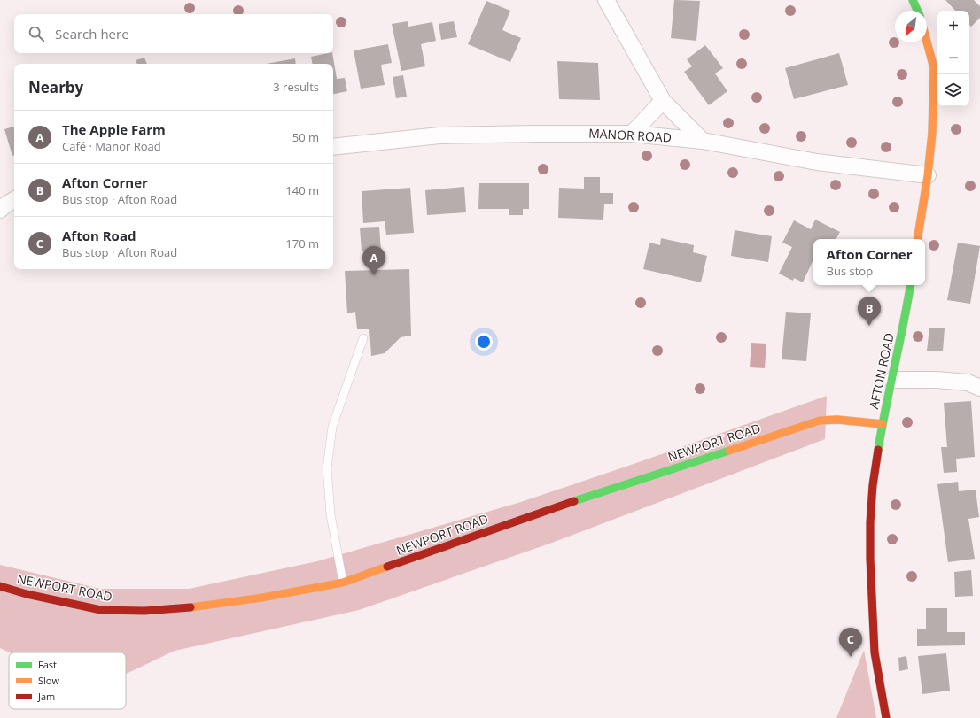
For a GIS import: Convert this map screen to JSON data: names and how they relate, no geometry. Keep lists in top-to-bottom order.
{
  "streets": {
    "main road": ["AFTON ROAD", "NEWPORT ROAD"],
    "street": ["MANOR ROAD"]
  },
  "crossings": [
    ["AFTON ROAD", "NEWPORT ROAD"]
  ],
  "legend": ["Fast", "Slow", "Jam"],
  "north": "bottom left",
  "page": {
    "map_buttons": ["+", "−"],
    "search": "Search here",
    "heading": ["Nearby", "3 results"],
    "list": [
      {
        "mark": "A",
        "name": "The Apple Farm",
        "note": "Café · Manor Road",
        "value": "50 m"
      },
      {
        "mark": "B",
        "name": "Afton Corner",
        "note": "Bus stop · Afton Road",
        "value": "140 m"
      },
      {
        "mark": "C",
        "name": "Afton Road",
        "note": "Bus stop · Afton Road",
        "value": "170 m"
      }
    ],
    "popup": ["Afton Corner", "Bus stop"],
    "pins": ["A", "B", "C"]
  }
}
